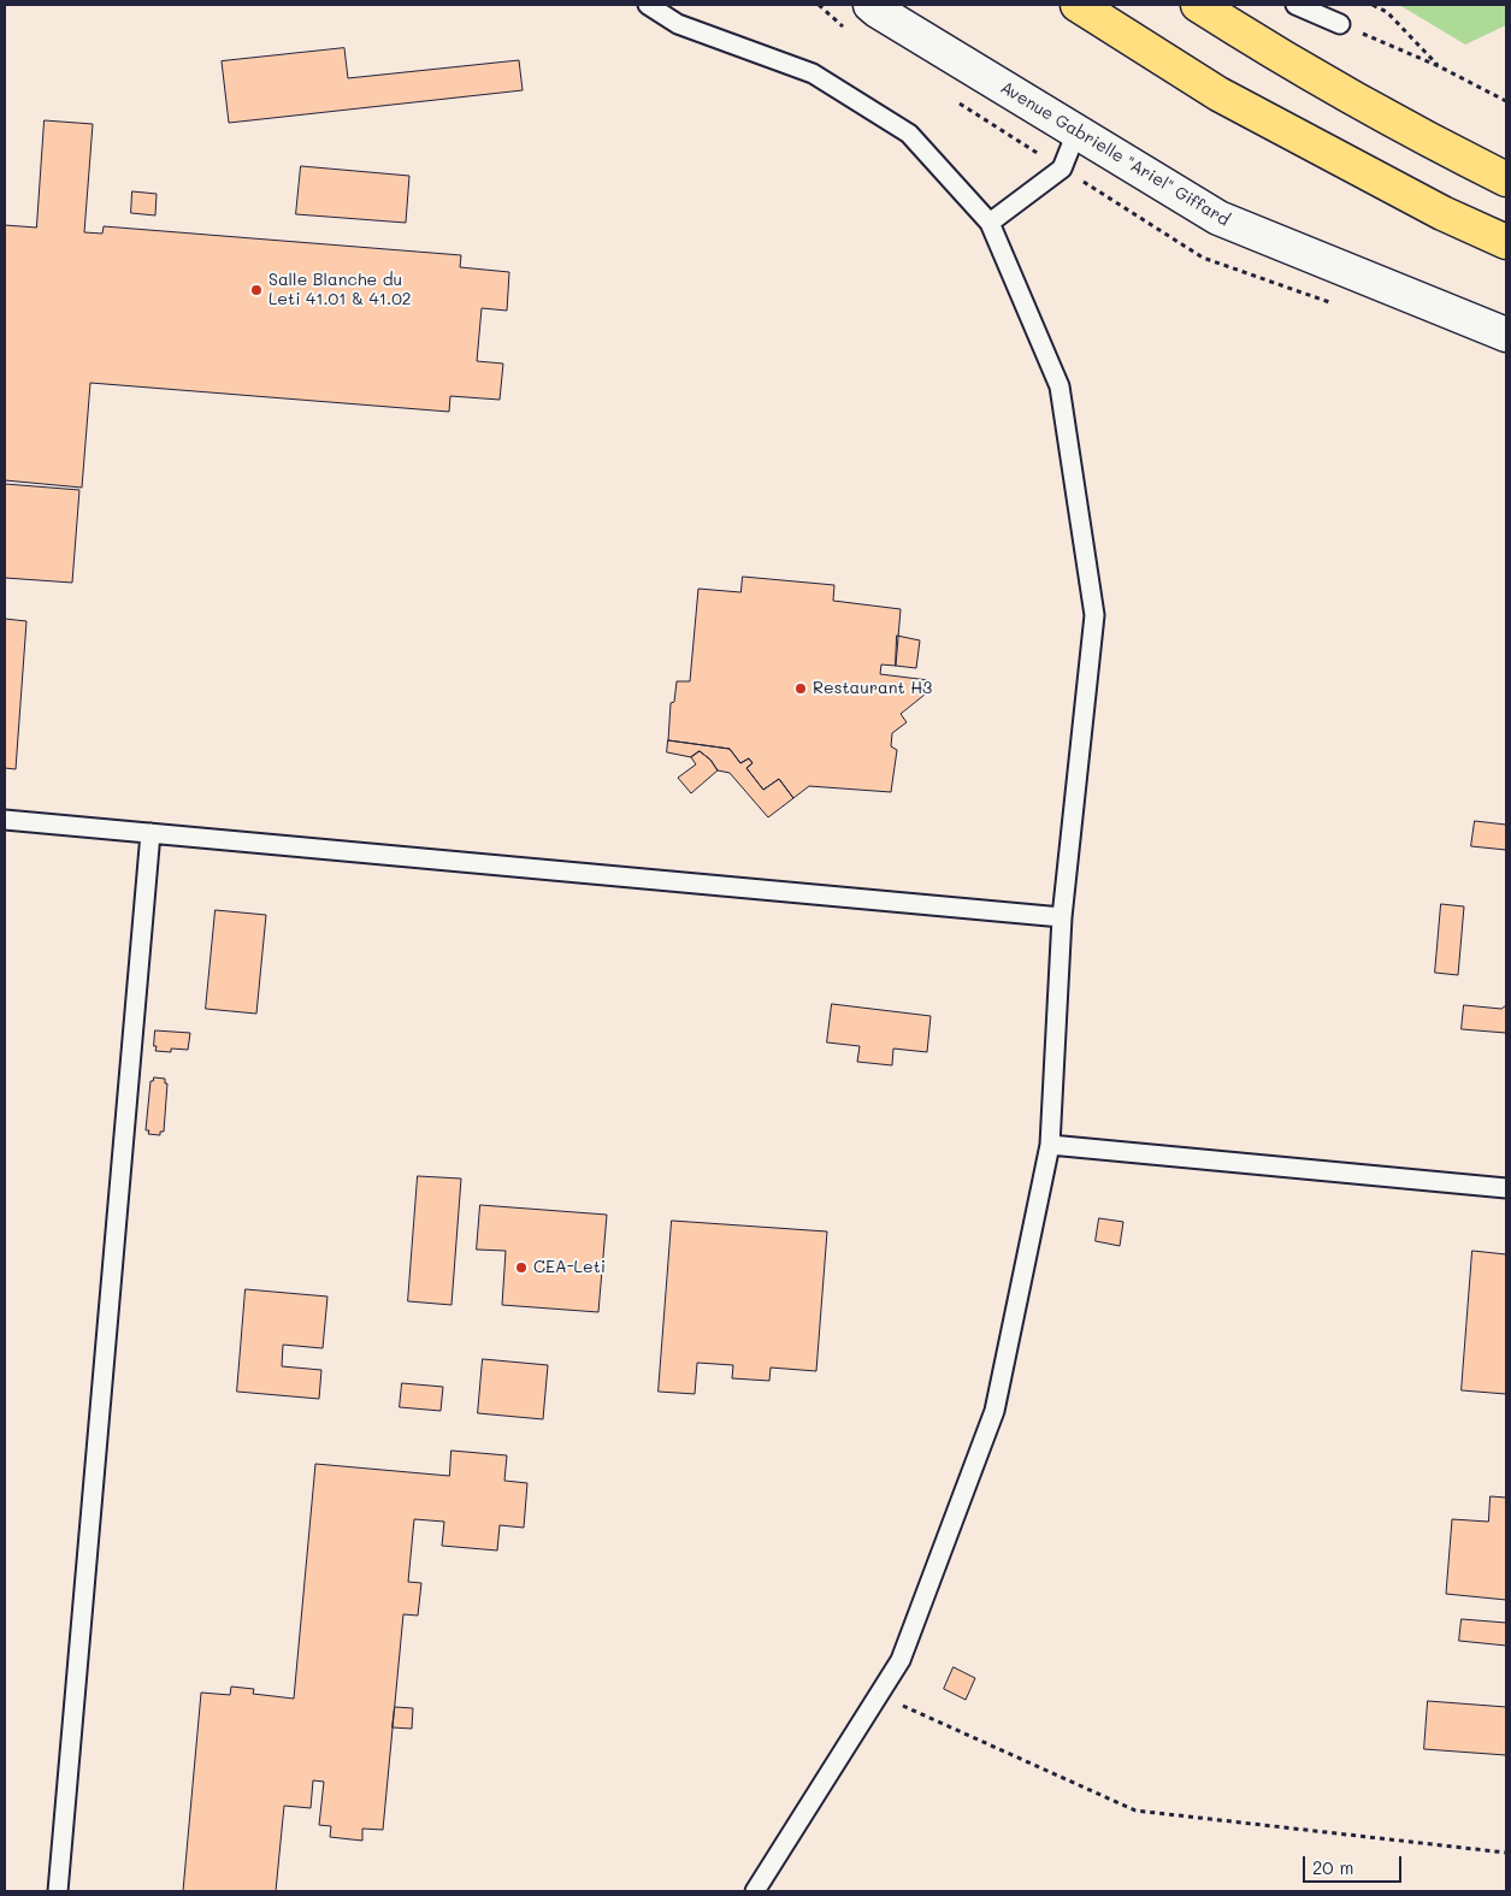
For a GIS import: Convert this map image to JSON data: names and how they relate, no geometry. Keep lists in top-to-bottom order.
{
  "streets": {
    "street": ["Avenue Gabrielle \"Ariel\" Giffard"]
  },
  "places": ["Salle Blanche du Leti 41.01 & 41.02", "Restaurant H3", "CEA-Leti"],
  "scale_bar": "20 m"
}
